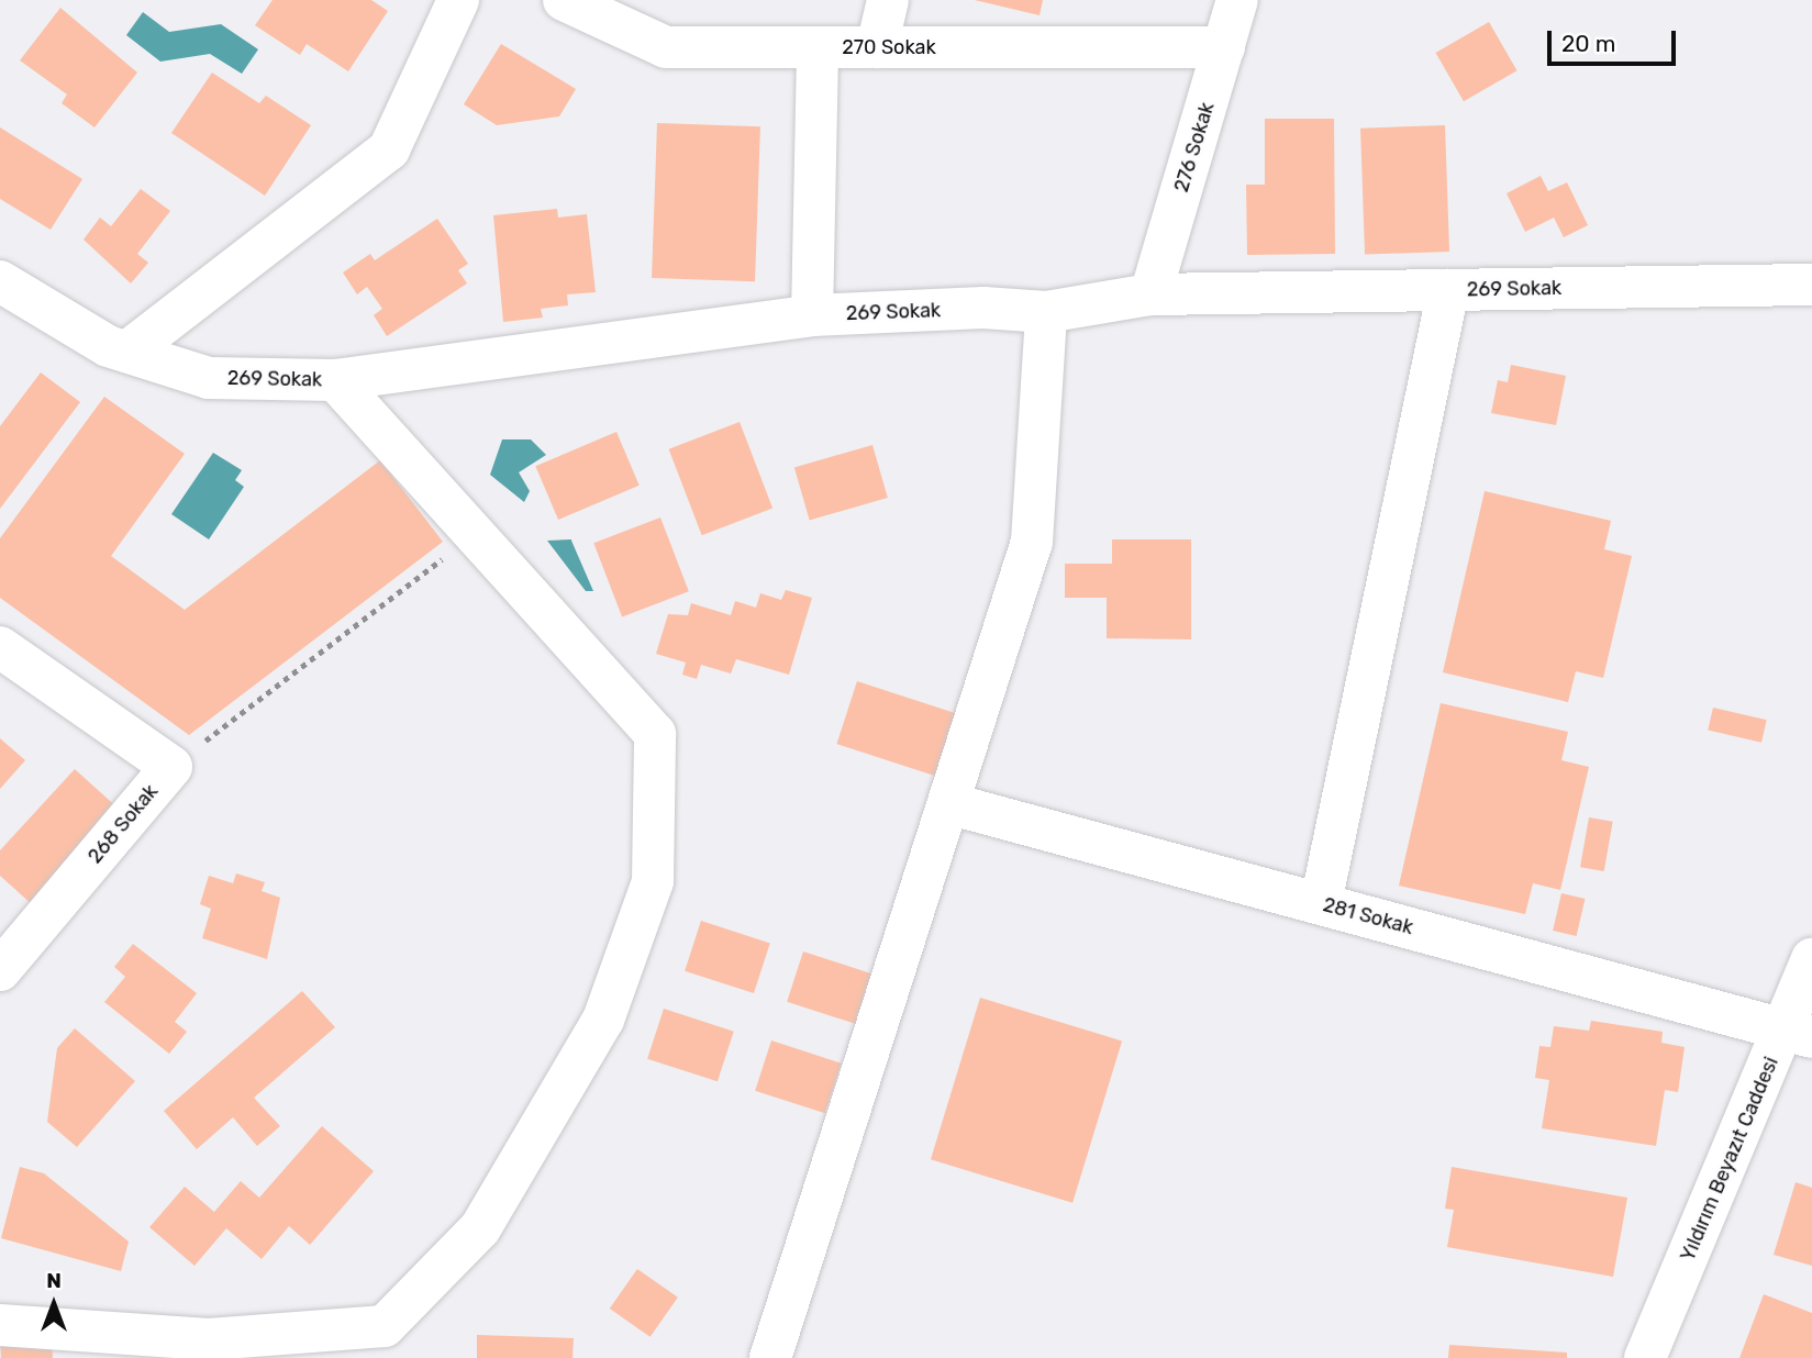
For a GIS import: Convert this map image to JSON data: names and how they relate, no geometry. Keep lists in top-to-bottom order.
{
  "streets": {
    "street": [
      "270 Sokak",
      "276 Sokak",
      "269 Sokak",
      "268 Sokak",
      "281 Sokak",
      "Yıldırım Beyazıt Caddesi"
    ]
  },
  "crossings": [
    ["270 Sokak", "276 Sokak"],
    ["276 Sokak", "269 Sokak"],
    ["281 Sokak", "Yıldırım Beyazıt Caddesi"]
  ],
  "scale_bar": "20 m",
  "north": "top"
}
